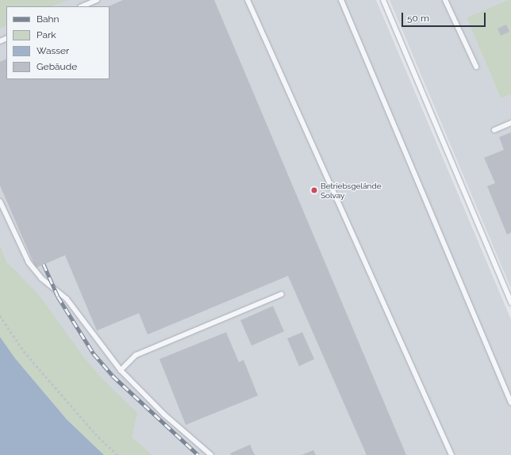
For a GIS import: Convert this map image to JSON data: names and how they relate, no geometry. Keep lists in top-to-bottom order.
{
  "places": ["Betriebsgelände Solvay"],
  "legend": [
    "Bahn",
    "Park",
    "Wasser",
    "Gebäude"
  ],
  "scale_bar": "50 m"
}
